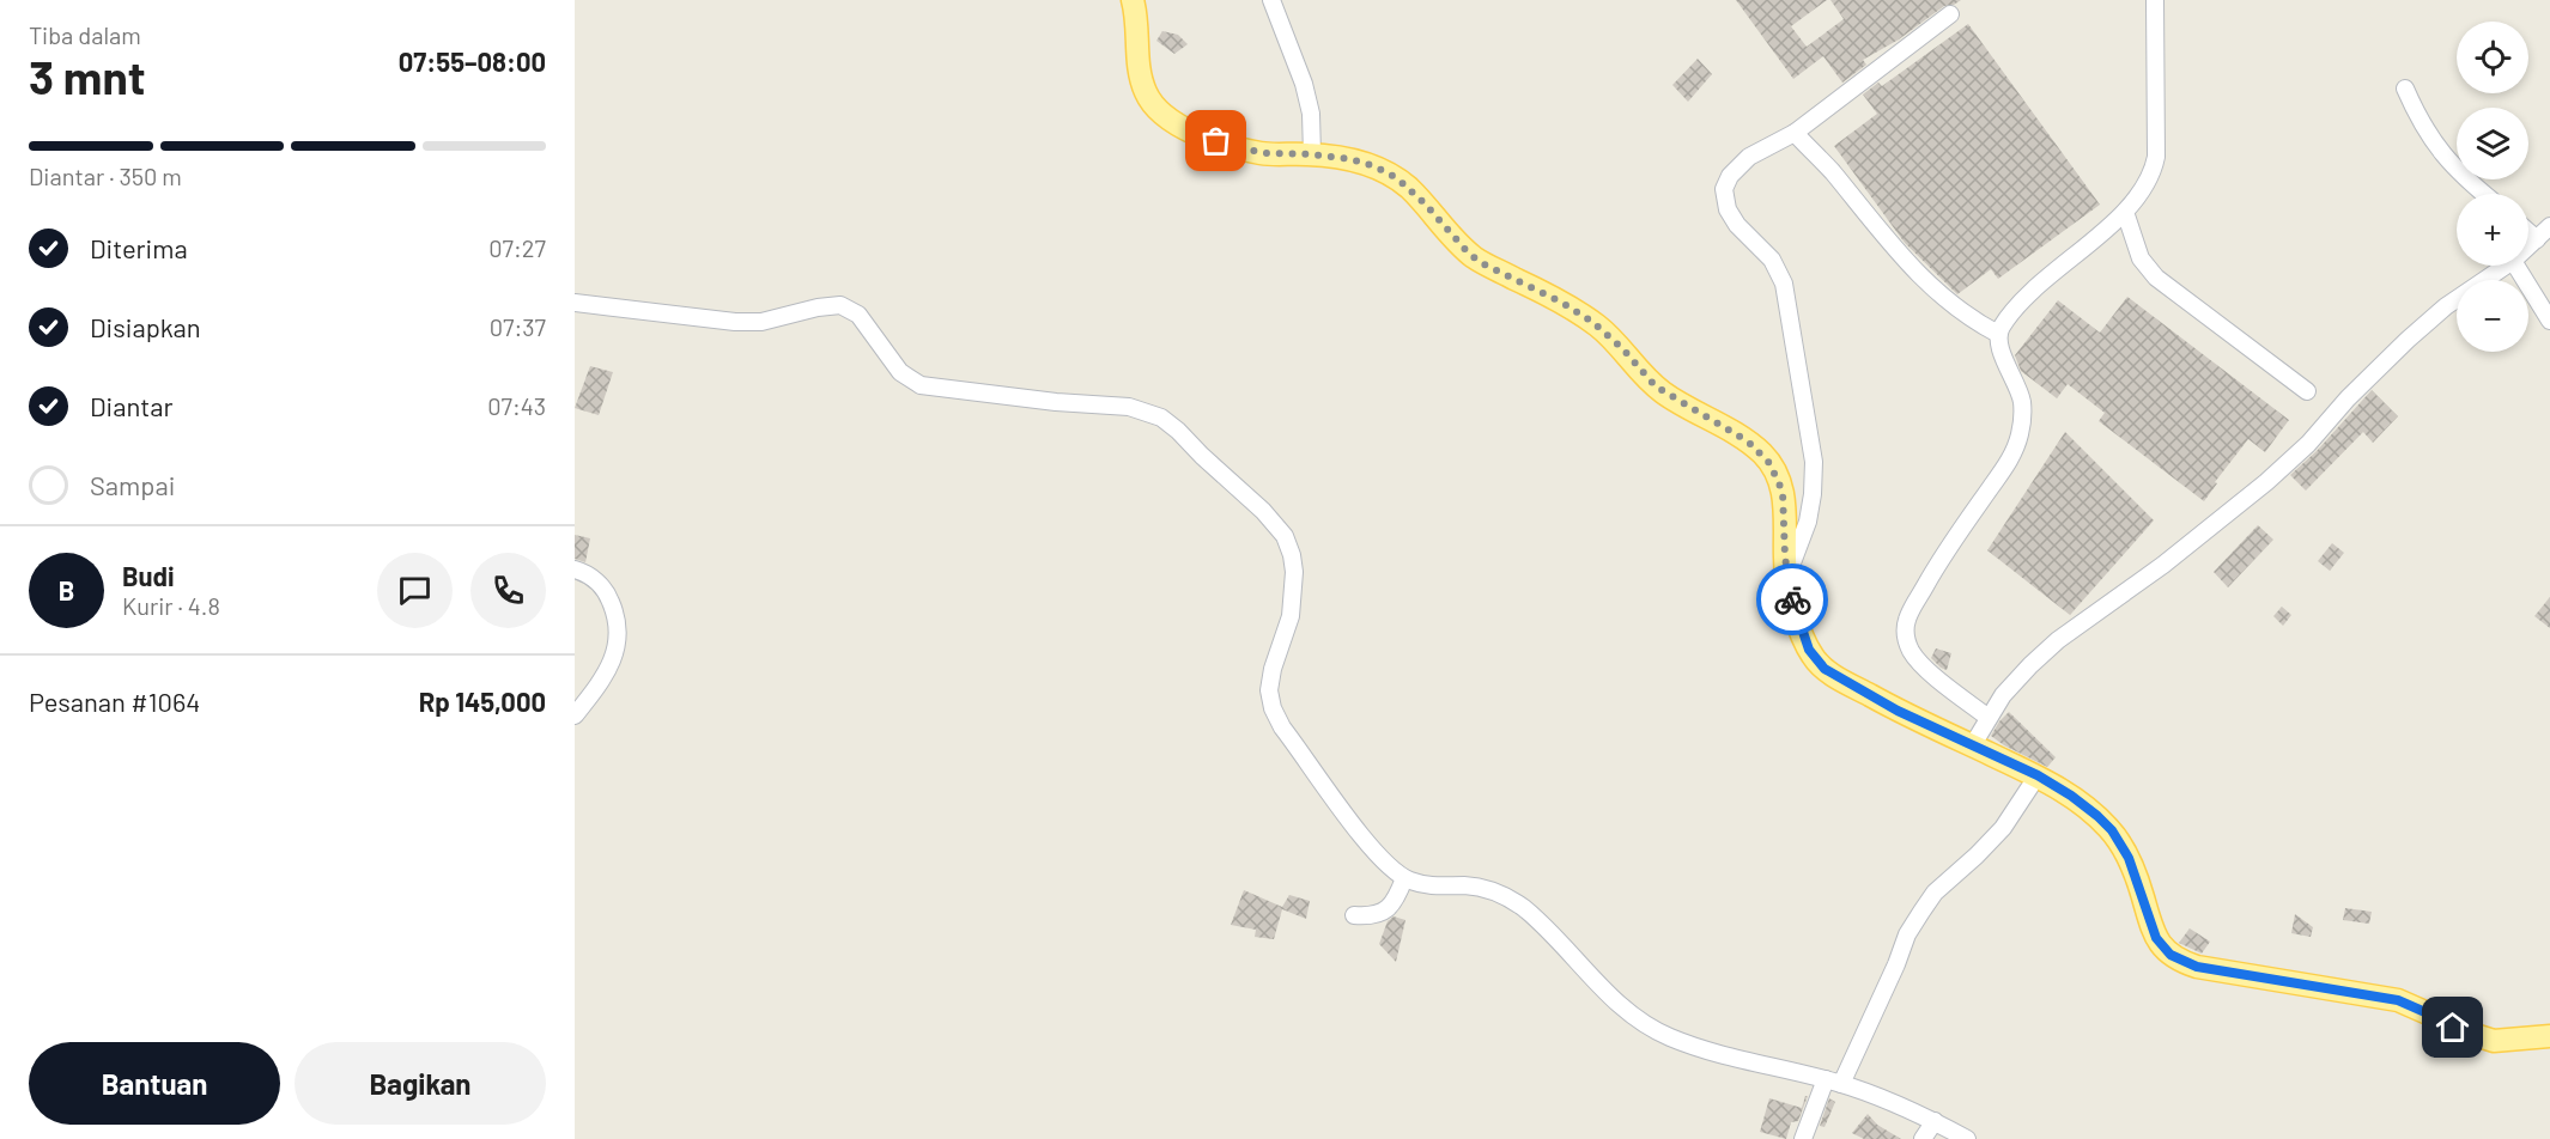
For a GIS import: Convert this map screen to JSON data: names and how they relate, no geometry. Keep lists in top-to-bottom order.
{
  "page": {
    "heading": ["3 mnt", "Tiba dalam", "07:55–08:00"],
    "panel": [
      "Budi",
      "Kurir · 4.8",
      "Pesanan #1064",
      "Rp 145,000"
    ],
    "map_buttons": ["+", "−"],
    "bar": "Diantar · 350 m",
    "list": [
      ["Diterima", "07:27"],
      ["Disiapkan", "07:37"],
      ["Diantar", "07:43"],
      "Sampai"
    ],
    "round": "B",
    "buttons": ["Bantuan", "Bagikan"]
  }
}
